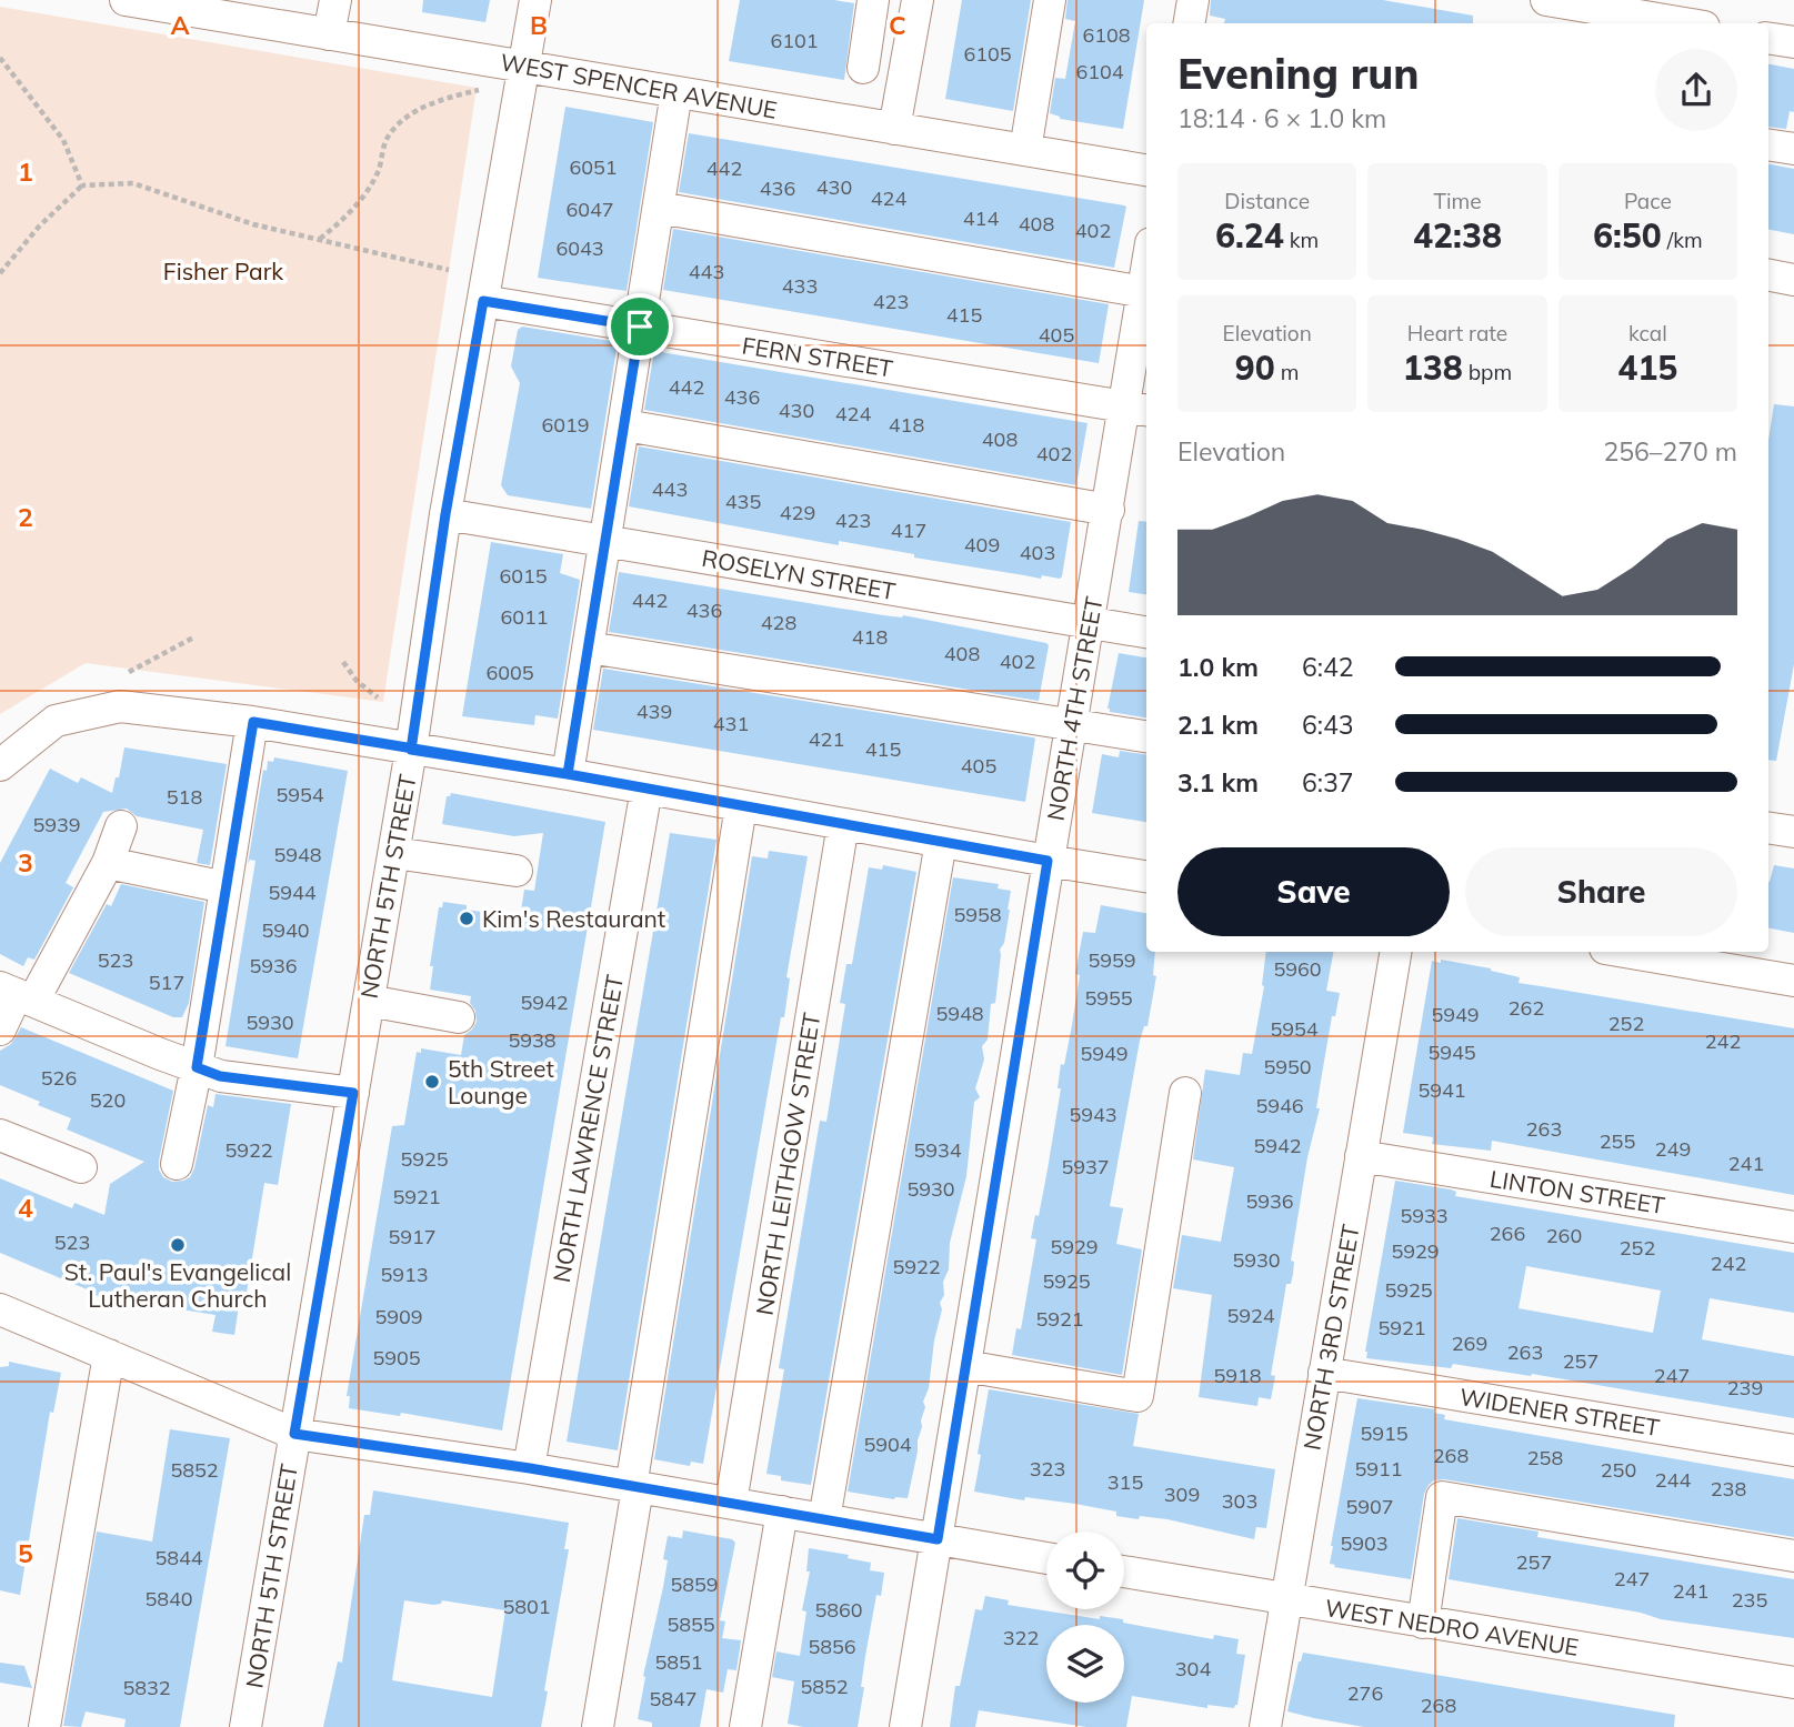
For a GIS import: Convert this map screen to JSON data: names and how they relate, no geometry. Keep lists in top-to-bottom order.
{
  "streets": {
    "street": [
      "WEST SPENCER AVENUE",
      "FERN STREET",
      "ROSELYN STREET",
      "NORTH 4TH STREET",
      "NORTH 5TH STREET",
      "NORTH LAWRENCE STREET",
      "NORTH LEITHGOW STREET",
      "LINTON STREET",
      "NORTH 3RD STREET",
      "WIDENER STREET",
      "WEST NEDRO AVENUE"
    ]
  },
  "crossings": [
    ["WEST SPENCER AVENUE", "NORTH 5TH STREET"],
    ["FERN STREET", "NORTH 4TH STREET"],
    ["FERN STREET", "NORTH 5TH STREET"],
    ["ROSELYN STREET", "NORTH 4TH STREET"],
    ["ROSELYN STREET", "NORTH 5TH STREET"],
    ["LINTON STREET", "NORTH 3RD STREET"],
    ["NORTH 3RD STREET", "WIDENER STREET"],
    ["NORTH 3RD STREET", "WEST NEDRO AVENUE"]
  ],
  "parks": ["Fisher Park"],
  "places": ["Kim's Restaurant", "5th Street Lounge", "St. Paul's Evangelical Lutheran Church"],
  "house_numbers": [
    "6108",
    "6101",
    "6105",
    "6104",
    "6051",
    "442",
    "430",
    "436",
    "424",
    "6047",
    "414",
    "408",
    "402",
    "6043",
    "443",
    "433",
    "423",
    "415",
    "405",
    "442",
    "436",
    "430",
    "424",
    "6019",
    "418",
    "408",
    "402",
    "443",
    "435",
    "429",
    "423",
    "417",
    "409",
    "403",
    "6015",
    "442",
    "436",
    "6011",
    "428",
    "418",
    "408",
    "402",
    "6005",
    "439",
    "431",
    "421",
    "415",
    "405",
    "5954",
    "518",
    "5939",
    "5948",
    "5944",
    "5958",
    "5940",
    "523",
    "5959",
    "5936",
    "5960",
    "517",
    "5955",
    "5942",
    "262",
    "5948",
    "5949",
    "5930",
    "252",
    "5954",
    "5938",
    "242",
    "5945",
    "5949",
    "5950",
    "526",
    "5941",
    "520",
    "5946",
    "5943",
    "263",
    "255",
    "5942",
    "249",
    "5922",
    "5934",
    "5925",
    "241",
    "5937",
    "5930",
    "5921",
    "5936",
    "5933",
    "266",
    "260",
    "5917",
    "523",
    "5929",
    "252",
    "5929",
    "5930",
    "242",
    "5922",
    "5913",
    "5925",
    "5925",
    "5924",
    "5909",
    "5921",
    "5921",
    "269",
    "263",
    "5905",
    "257",
    "5918",
    "247",
    "239",
    "5915",
    "5904",
    "268",
    "258",
    "323",
    "5911",
    "5852",
    "250",
    "244",
    "315",
    "238",
    "309",
    "303",
    "5907",
    "5903",
    "5844",
    "257",
    "247",
    "5859",
    "241",
    "5840",
    "235",
    "5801",
    "5860",
    "5855",
    "322",
    "5856",
    "5851",
    "304",
    "5852",
    "5832",
    "276",
    "5847",
    "268"
  ],
  "page": {
    "heading": ["Evening run", "18:14 · 6 × 1.0 km"],
    "stats": [
      ["Distance", "6.24 km"],
      ["Time", "42:38"],
      ["Pace", "6:50 /km"],
      ["Elevation", "90 m"],
      ["Heart rate", "138 bpm"],
      ["kcal", "415"]
    ],
    "chart": ["Elevation", "256–270 m"],
    "list": [
      {
        "name": "1.0 km",
        "note": "6:42"
      },
      {
        "name": "2.1 km",
        "note": "6:43"
      },
      {
        "name": "3.1 km",
        "note": "6:37"
      }
    ],
    "buttons": ["Save", "Share"]
  },
  "grid": {
    "columns": ["A", "B", "C"],
    "rows": [
      "1",
      "2",
      "3",
      "4",
      "5"
    ]
  }
}
